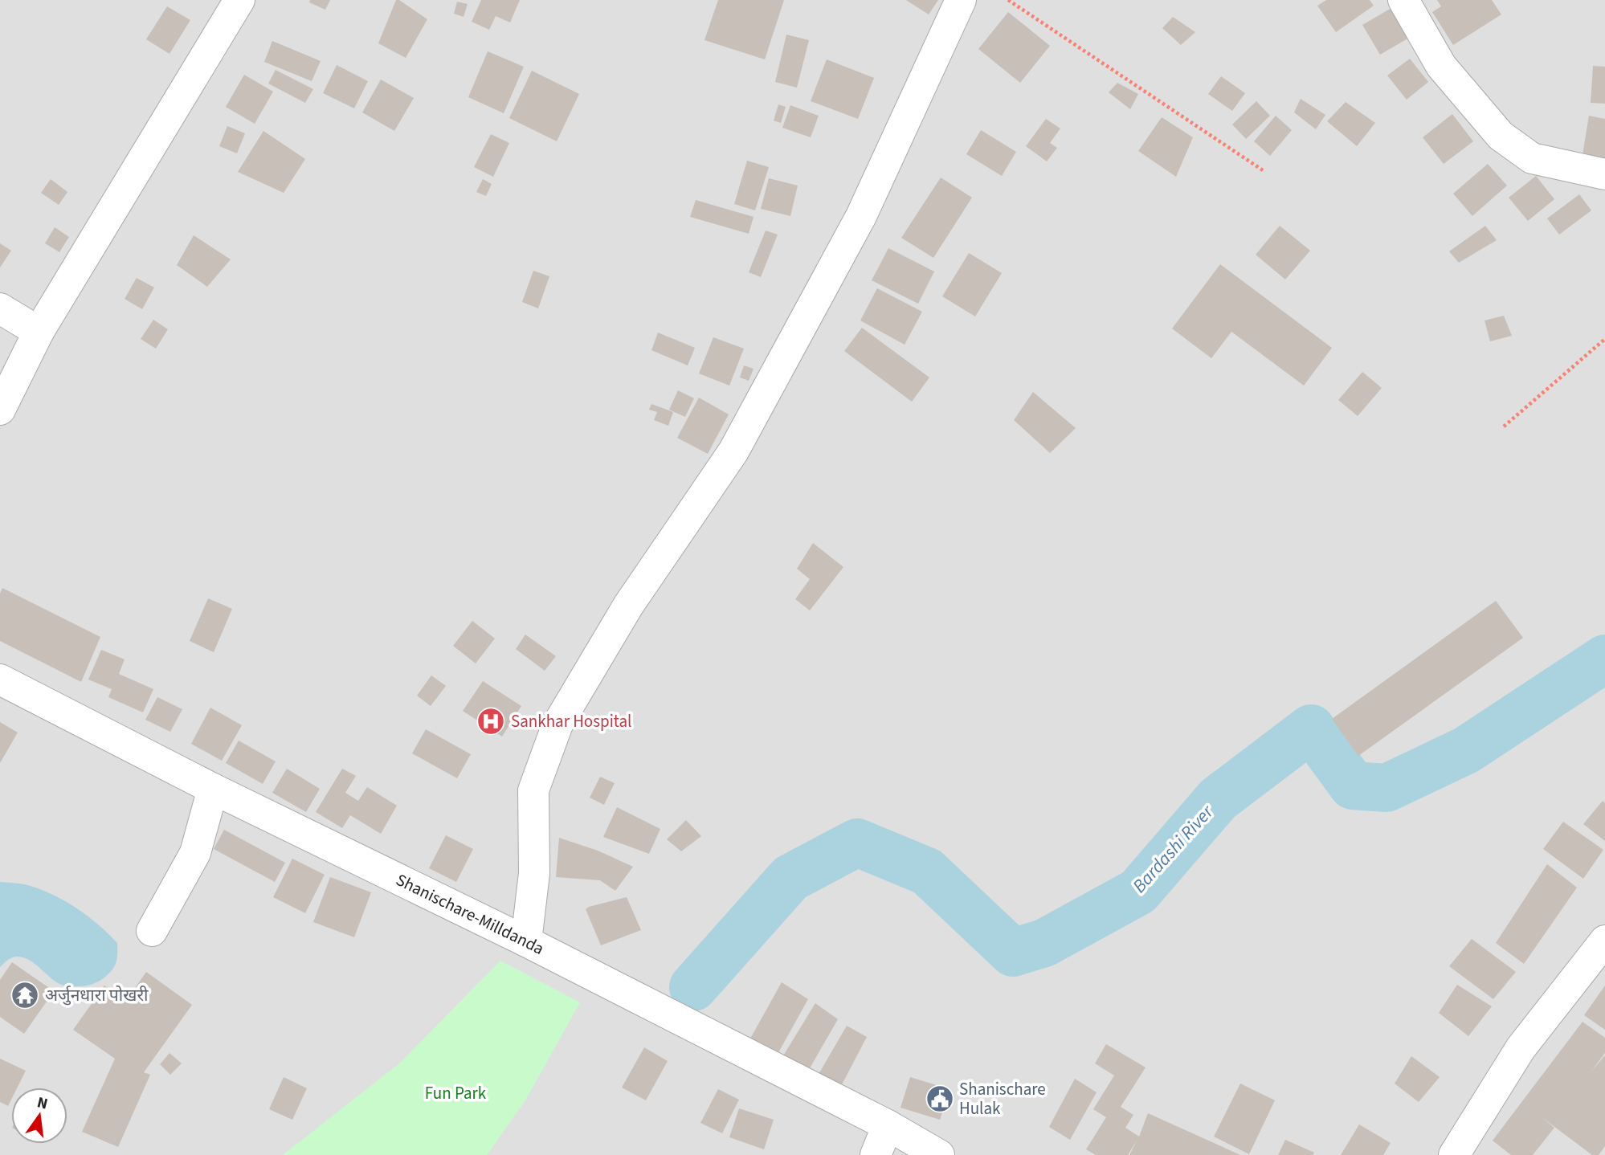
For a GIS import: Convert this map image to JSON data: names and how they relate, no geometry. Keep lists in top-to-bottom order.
{
  "streets": {
    "street": ["Shanischare-Milldanda"]
  },
  "water": ["Bardashi River"],
  "parks": ["Fun Park"],
  "places": {
    "hospital": ["Sankhar Hospital"],
    "temple": ["अर्जुनधारा पोखरी"],
    "public building": ["Shanischare Hulak"]
  },
  "north": "top"
}
